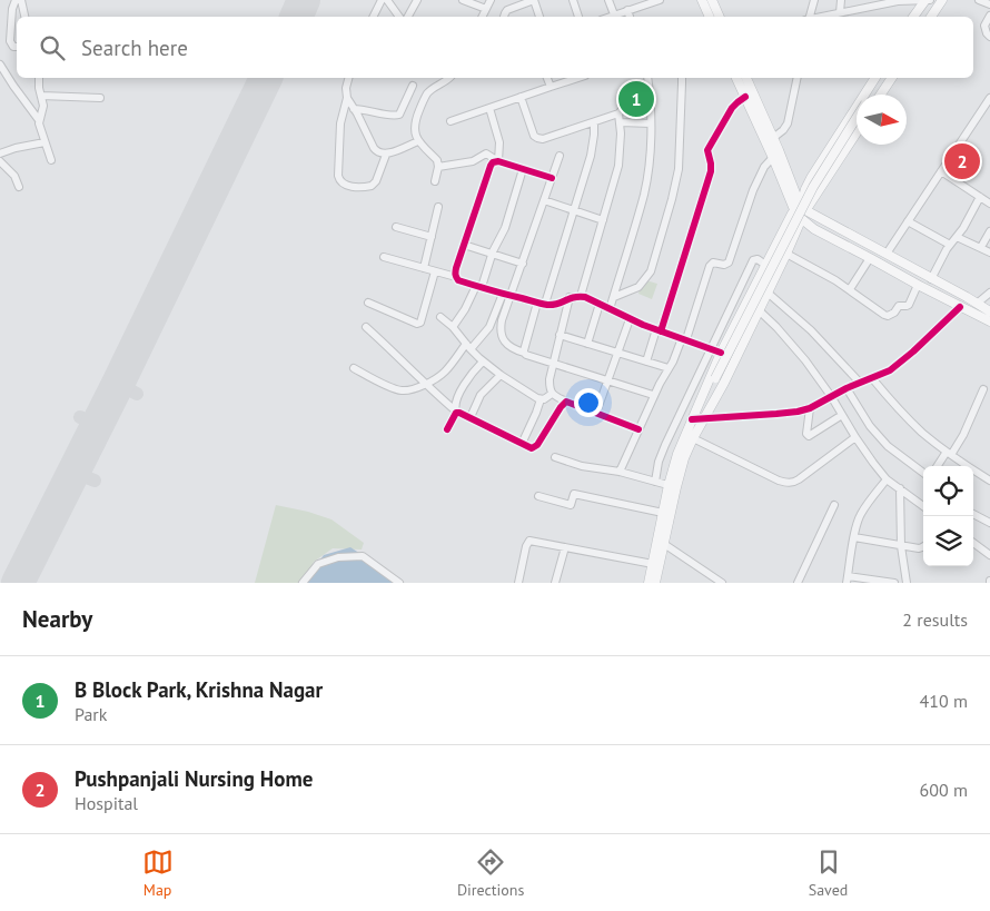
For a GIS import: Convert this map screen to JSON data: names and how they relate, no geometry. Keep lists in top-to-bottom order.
{
  "north": "right",
  "page": {
    "search": "Search here",
    "pins": ["1", "2"],
    "heading": ["Nearby", "2 results"],
    "list": [
      {
        "mark": "1",
        "name": "B Block Park, Krishna Nagar",
        "note": "Park",
        "value": "410 m"
      },
      {
        "mark": "2",
        "name": "Pushpanjali Nursing Home",
        "note": "Hospital",
        "value": "600 m"
      }
    ],
    "nav": ["Map", "Directions", "Saved"]
  }
}
